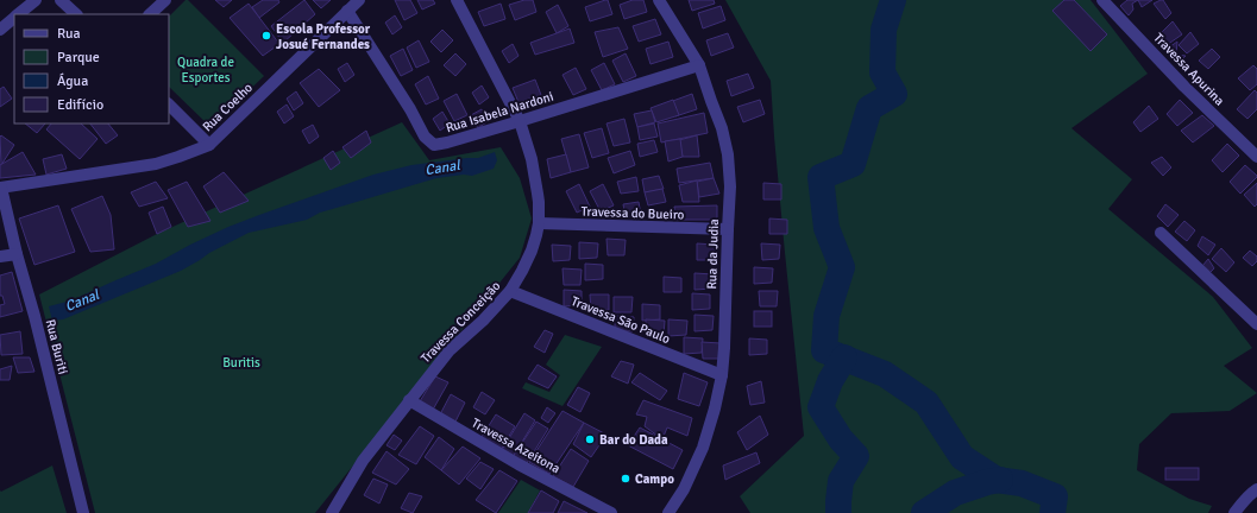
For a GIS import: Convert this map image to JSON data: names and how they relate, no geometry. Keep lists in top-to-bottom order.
{
  "streets": {
    "street": [
      "Travessa Apurina",
      "Rua Coelho",
      "Rua Isabela Nardoni",
      "Travessa do Bueiro",
      "Rua da Judia",
      "Travessa São Paulo",
      "Travessa Conceição",
      "Rua Buriti",
      "Travessa Azeitona"
    ]
  },
  "crossings": [
    ["Rua Coelho", "Rua Isabela Nardoni"],
    ["Rua Coelho", "Rua Buriti"],
    ["Rua Isabela Nardoni", "Rua da Judia"],
    ["Rua Isabela Nardoni", "Travessa Conceição"],
    ["Travessa do Bueiro", "Rua da Judia"],
    ["Travessa do Bueiro", "Travessa Conceição"],
    ["Rua da Judia", "Travessa São Paulo"],
    ["Travessa São Paulo", "Travessa Conceição"],
    ["Travessa Conceição", "Travessa Azeitona"]
  ],
  "water": ["Canal"],
  "parks": ["Quadra de Esportes", "Buritis"],
  "places": ["Escola Professor Josué Fernandes", "Bar do Dada", "Campo"],
  "legend": [
    "Rua",
    "Parque",
    "Água",
    "Edifício"
  ]
}
